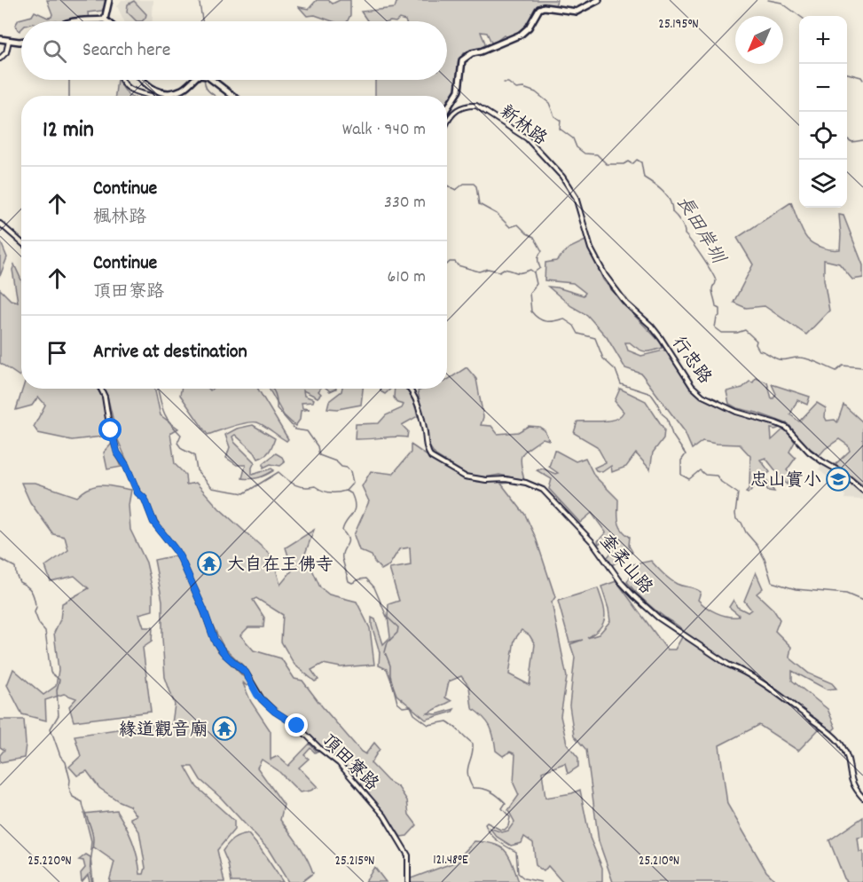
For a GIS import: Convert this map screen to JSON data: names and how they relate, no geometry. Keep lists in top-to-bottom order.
{
  "streets": {
    "street": [
      "新林路",
      "行忠路",
      "奎柔山路",
      "頂田寮路"
    ]
  },
  "crossings": [
    ["新林路", "行忠路"]
  ],
  "water": ["長田岸圳"],
  "places": {
    "school or university": ["忠山實小"],
    "temple": ["大自在王佛寺", "緣道觀音廟"]
  },
  "north": "bottom left",
  "page": {
    "map_buttons": ["+", "−"],
    "search": "Search here",
    "heading": ["12 min", "Walk · 940 m"],
    "list": [
      ["Continue", "楓林路", "330 m"],
      ["Continue", "頂田寮路", "610 m"],
      "Arrive at destination"
    ]
  },
  "coordinates": [
    "25.195°N",
    "121.48°E",
    "25.220°N",
    "25.215°N",
    "25.210°N"
  ]
}
